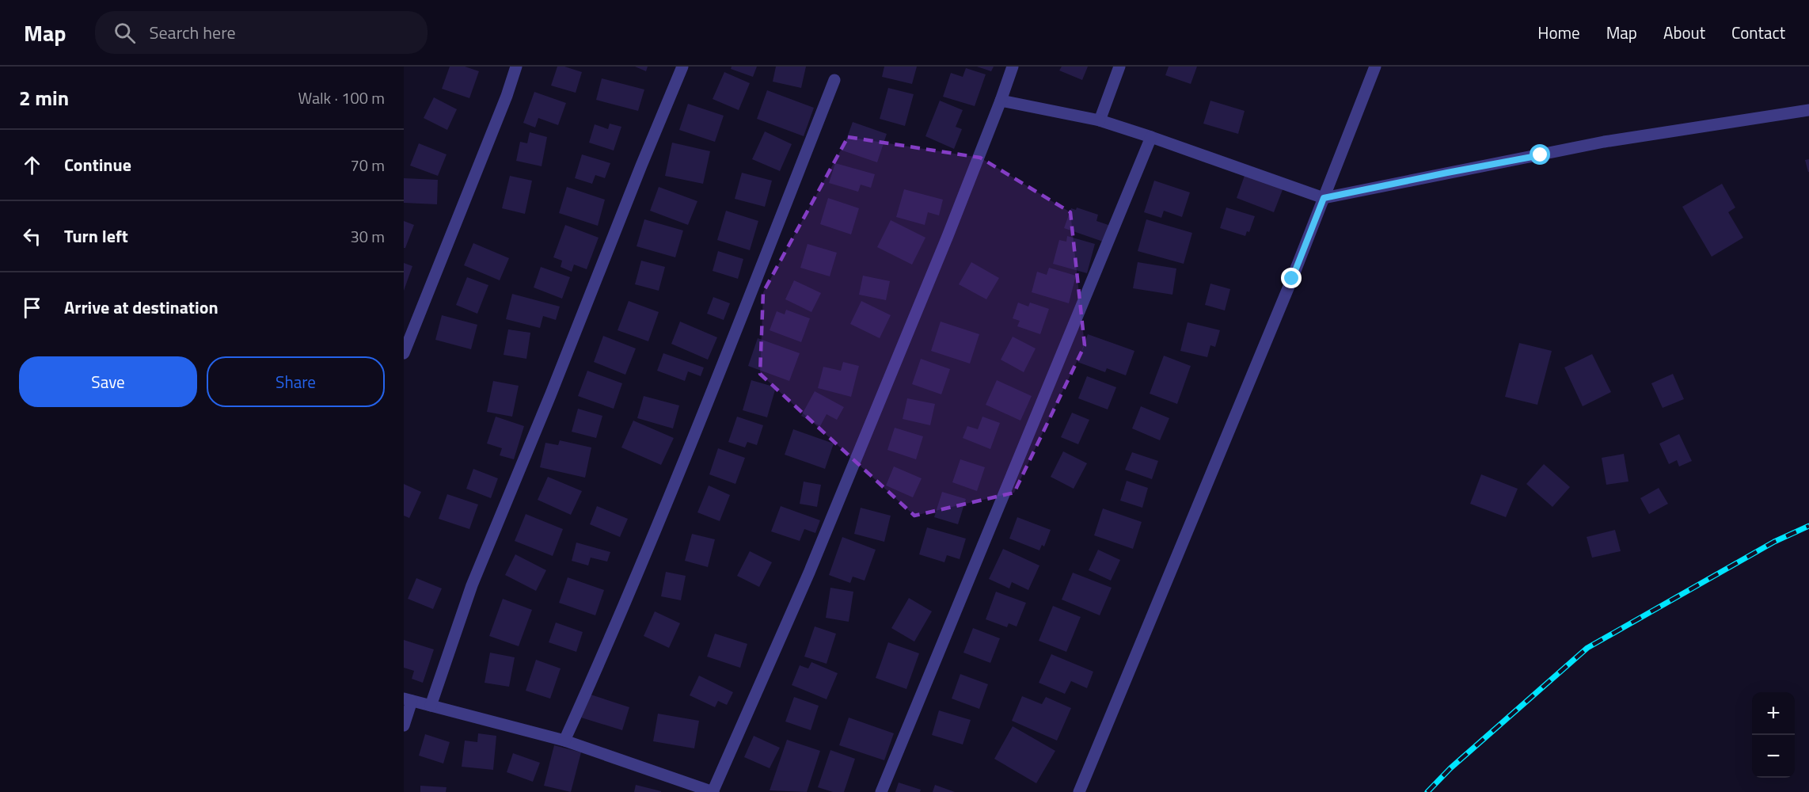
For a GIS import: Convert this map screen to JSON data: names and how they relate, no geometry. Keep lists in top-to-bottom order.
{
  "page": {
    "header": "Map",
    "search": "Search here",
    "nav": [
      "Home",
      "Map",
      "About",
      "Contact"
    ],
    "heading": ["2 min", "Walk · 100 m"],
    "list": [
      ["Continue", "70 m"],
      ["Turn left", "30 m"],
      "Arrive at destination"
    ],
    "buttons": ["Save", "Share"],
    "map_buttons": ["+", "−"]
  }
}
